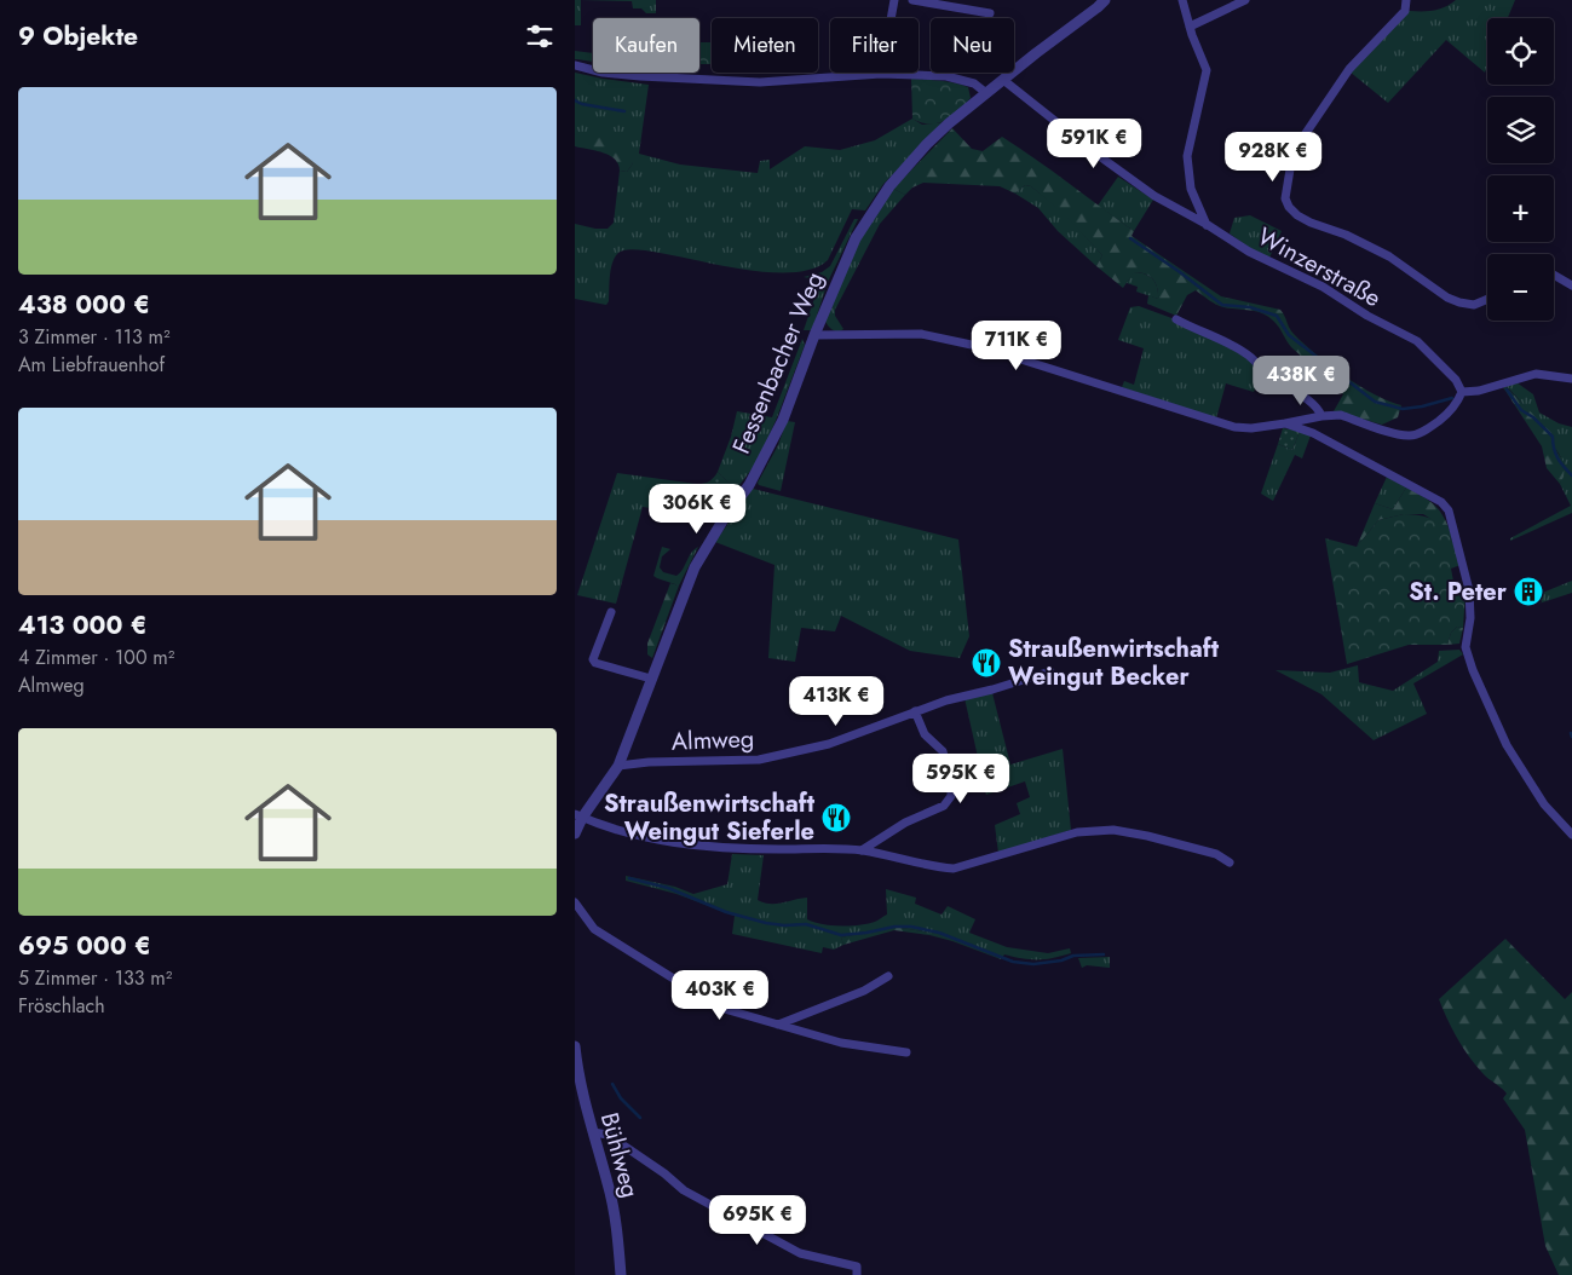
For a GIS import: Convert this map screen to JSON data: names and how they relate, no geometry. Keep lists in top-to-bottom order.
{
  "streets": {
    "street": [
      "Winzerstraße",
      "Fessenbacher Weg",
      "Almweg",
      "Bühlweg"
    ]
  },
  "crossings": [
    ["Winzerstraße", "Fessenbacher Weg"],
    ["Fessenbacher Weg", "Almweg"]
  ],
  "places": {
    "building": ["St. Peter"],
    "restaurant": ["Straußenwirtschaft Weingut Becker", "Straußenwirtschaft Weingut Sieferle"]
  },
  "page": {
    "heading": "9 Objekte",
    "map_buttons": ["+", "−"],
    "chip": [
      "Kaufen",
      "Mieten",
      "Filter",
      "Neu"
    ],
    "list": [
      {
        "name": "438 000 €",
        "note": "3 Zimmer · 113 m² · Am Liebfrauenhof"
      },
      {
        "name": "413 000 €",
        "note": "4 Zimmer · 100 m² · Almweg"
      },
      {
        "name": "695 000 €",
        "note": "5 Zimmer · 133 m² · Fröschlach"
      }
    ],
    "price": [
      "591K €",
      "928K €",
      "711K €",
      "438K €",
      "306K €",
      "413K €",
      "595K €",
      "403K €",
      "695K €"
    ]
  }
}
